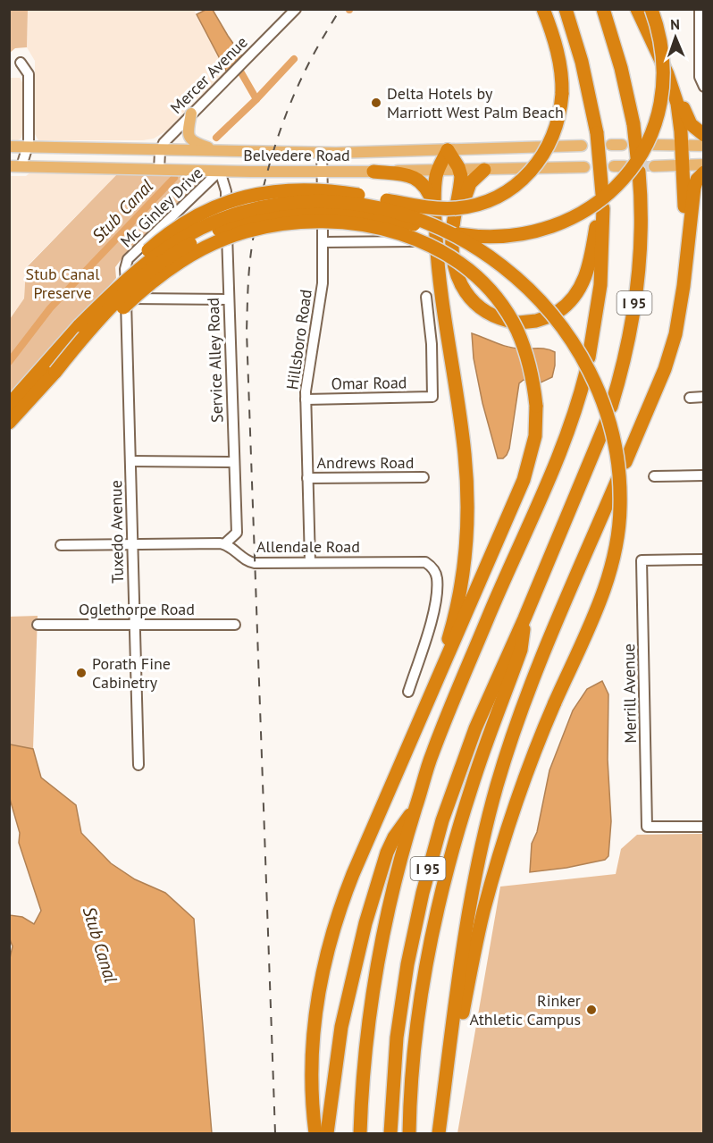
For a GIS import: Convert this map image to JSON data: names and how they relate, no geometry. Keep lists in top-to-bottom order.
{
  "streets": {
    "highway": ["I 95"],
    "main road": ["Belvedere Road"],
    "street": [
      "Mercer Avenue",
      "Mc Ginley Drive",
      "Hillsboro Road",
      "Service Alley Road",
      "Omar Road",
      "Andrews Road",
      "Tuxedo Avenue",
      "Allendale Road",
      "Oglethorpe Road",
      "Merrill Avenue"
    ]
  },
  "crossings": [
    ["Mercer Avenue", "Belvedere Road"],
    ["Belvedere Road", "Mc Ginley Drive"],
    ["Belvedere Road", "Hillsboro Road"],
    ["Belvedere Road", "Service Alley Road"],
    ["Mc Ginley Drive", "Service Alley Road"],
    ["Mc Ginley Drive", "Tuxedo Avenue"],
    ["Hillsboro Road", "Omar Road"],
    ["Hillsboro Road", "Andrews Road"],
    ["Hillsboro Road", "Allendale Road"],
    ["Service Alley Road", "Allendale Road"],
    ["Tuxedo Avenue", "Oglethorpe Road"]
  ],
  "water": ["Stub Canal"],
  "parks": ["Stub Canal Preserve"],
  "places": ["Delta Hotels by Marriott West Palm Beach", "Porath Fine Cabinetry", "Rinker Athletic Campus"],
  "north": "top"
}
